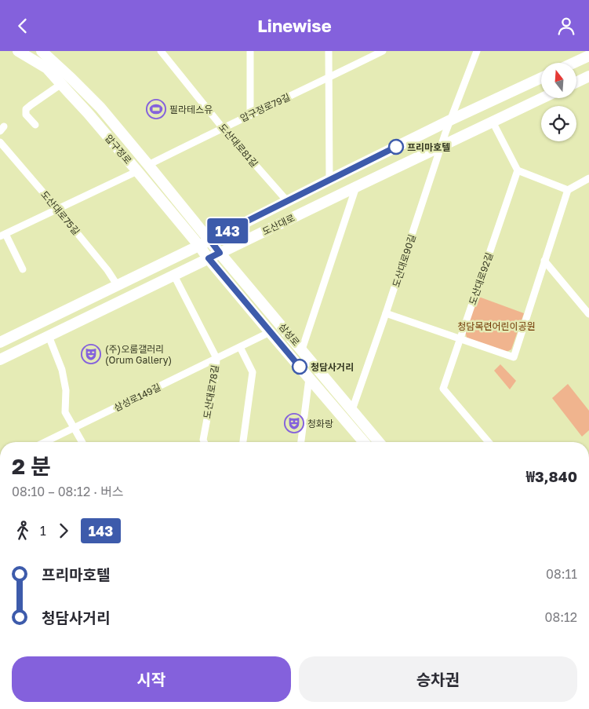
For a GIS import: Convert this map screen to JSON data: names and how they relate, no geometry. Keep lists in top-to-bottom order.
{
  "streets": {
    "main road": ["압구정로", "도산대로", "삼성로"],
    "street": [
      "압구정로79길",
      "도산대로81길",
      "도산대로75길",
      "도산대로90길",
      "도산대로92길",
      "도산대로78길",
      "삼성로149길"
    ]
  },
  "crossings": [
    ["압구정로79길", "도산대로81길"],
    ["압구정로79길", "압구정로"],
    ["도산대로81길", "도산대로"],
    ["압구정로", "도산대로"],
    ["압구정로", "삼성로"],
    ["도산대로75길", "도산대로"],
    ["도산대로", "도산대로90길"],
    ["도산대로", "삼성로"],
    ["도산대로", "도산대로78길"],
    ["도산대로90길", "삼성로"],
    ["삼성로", "삼성로149길"],
    ["도산대로78길", "삼성로149길"]
  ],
  "parks": ["청담목련어린이공원"],
  "places": {
    "sports": ["필라테스유"],
    "other": ["프리마호텔", "청담사거리"],
    "theatre": ["(주)오룸갤러리 (Orum Gallery)", "청화랑"]
  },
  "lines": ["bus line 143"],
  "north": "top",
  "page": {
    "header": "Linewise",
    "on_map": "143",
    "heading": ["2 분", "08:10 – 08:12 · 버스", "₩3,840"],
    "legs": ["1", "143"],
    "list": [
      {
        "name": "프리마호텔",
        "value": "08:11"
      },
      {
        "name": "청담사거리",
        "value": "08:12"
      }
    ],
    "buttons": ["시작", "승차권"]
  }
}
